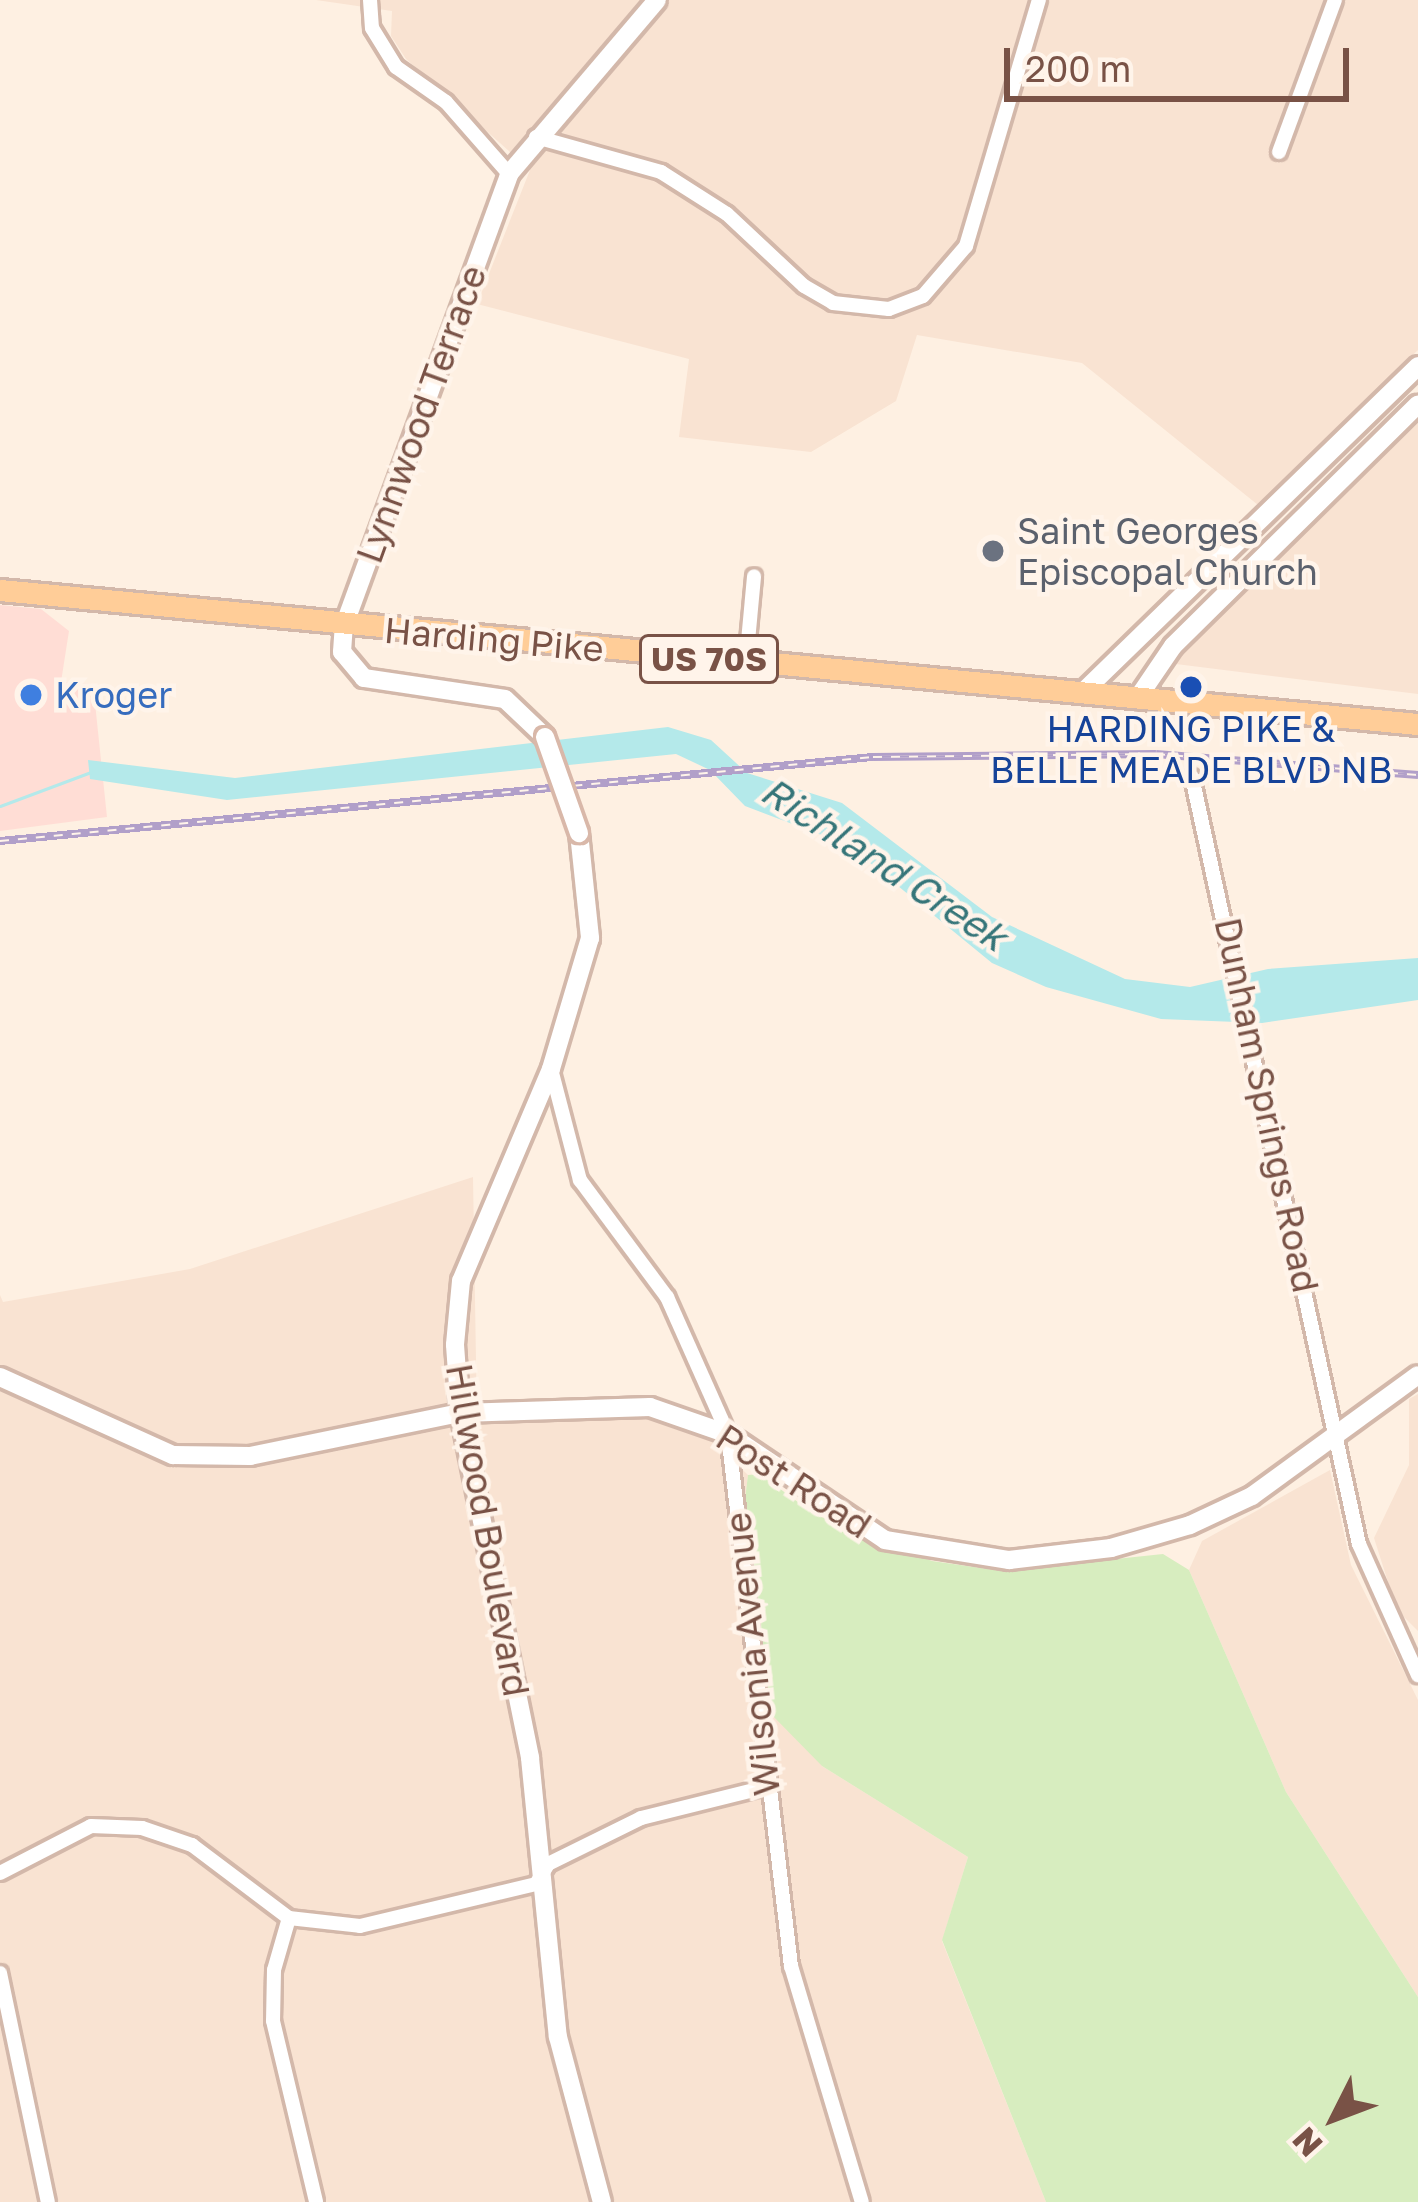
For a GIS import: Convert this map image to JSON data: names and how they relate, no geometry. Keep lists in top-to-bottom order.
{
  "streets": {
    "main road": ["Harding Pike", "US 70S"],
    "street": [
      "Lynnwood Terrace",
      "Dunham Springs Road",
      "Post Road",
      "Hillwood Boulevard",
      "Wilsonia Avenue"
    ]
  },
  "crossings": [
    ["Lynnwood Terrace", "Harding Pike"],
    ["Lynnwood Terrace", "Hillwood Boulevard"],
    ["Harding Pike", "Hillwood Boulevard"],
    ["Dunham Springs Road", "Post Road"],
    ["Post Road", "Hillwood Boulevard"],
    ["Post Road", "Wilsonia Avenue"],
    ["Hillwood Boulevard", "Wilsonia Avenue"]
  ],
  "water": ["Richland Creek"],
  "places": ["Saint Georges Episcopal Church", "HARDING PIKE & BELLE MEADE BLVD NB", "Kroger"],
  "scale_bar": "200 m",
  "north": "bottom left"
}
